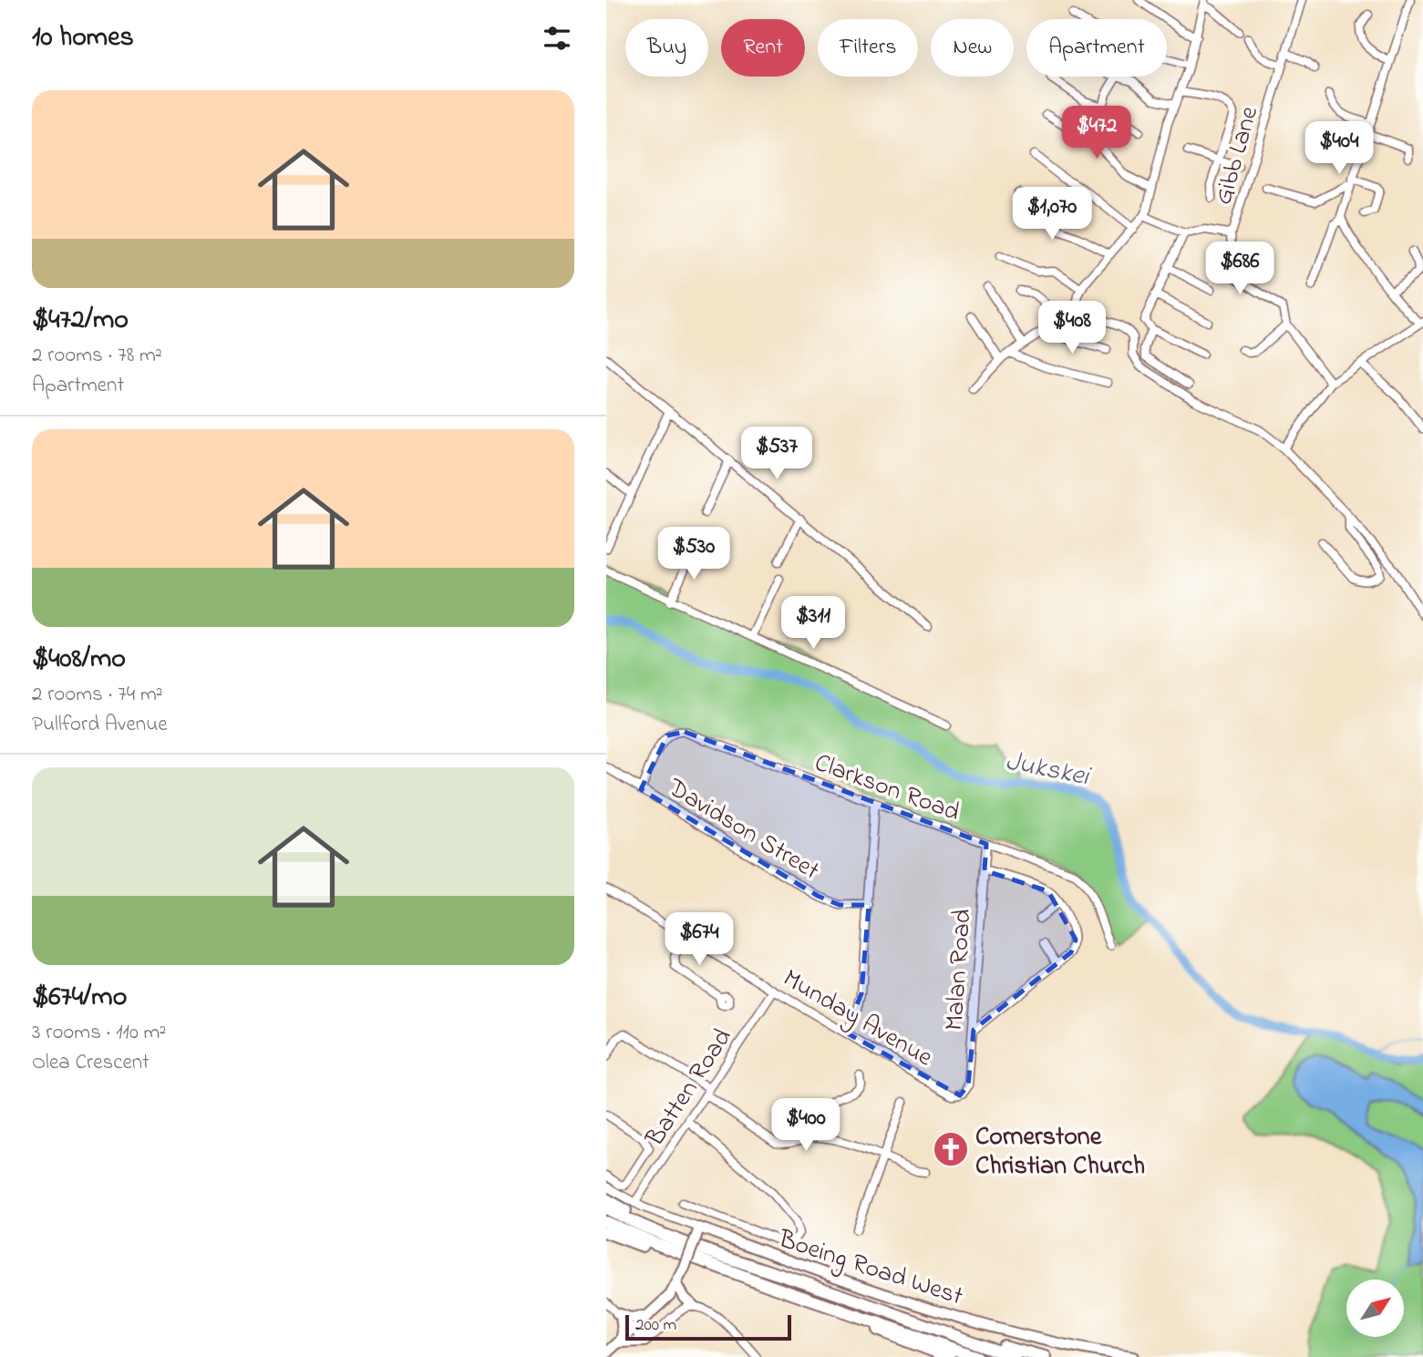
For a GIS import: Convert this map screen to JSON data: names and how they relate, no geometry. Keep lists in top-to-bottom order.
{
  "streets": {
    "main road": ["Boeing Road West"],
    "street": [
      "Gibb Lane",
      "Clarkson Road",
      "Davidson Street",
      "Malan Road",
      "Munday Avenue",
      "Batten Road"
    ]
  },
  "crossings": [
    ["Clarkson Road", "Davidson Street"],
    ["Clarkson Road", "Malan Road"],
    ["Malan Road", "Munday Avenue"],
    ["Munday Avenue", "Batten Road"],
    ["Batten Road", "Boeing Road West"]
  ],
  "water": ["Jukskei"],
  "places": {
    "church": ["Cornerstone Christian Church"]
  },
  "scale_bar": "200 m",
  "north": "top right",
  "page": {
    "heading": "10 homes",
    "chip": [
      "Buy",
      "Rent",
      "Filters",
      "New",
      "Apartment"
    ],
    "list": [
      {
        "name": "$472/mo",
        "note": "2 rooms · 78 m² · Apartment"
      },
      {
        "name": "$408/mo",
        "note": "2 rooms · 74 m² · Pullford Avenue"
      },
      {
        "name": "$674/mo",
        "note": "3 rooms · 110 m² · Olea Crescent"
      }
    ],
    "price": [
      "$472",
      "$404",
      "$1,070",
      "$686",
      "$408",
      "$537",
      "$530",
      "$311",
      "$674",
      "$400"
    ],
    "scale": "200 m"
  }
}
